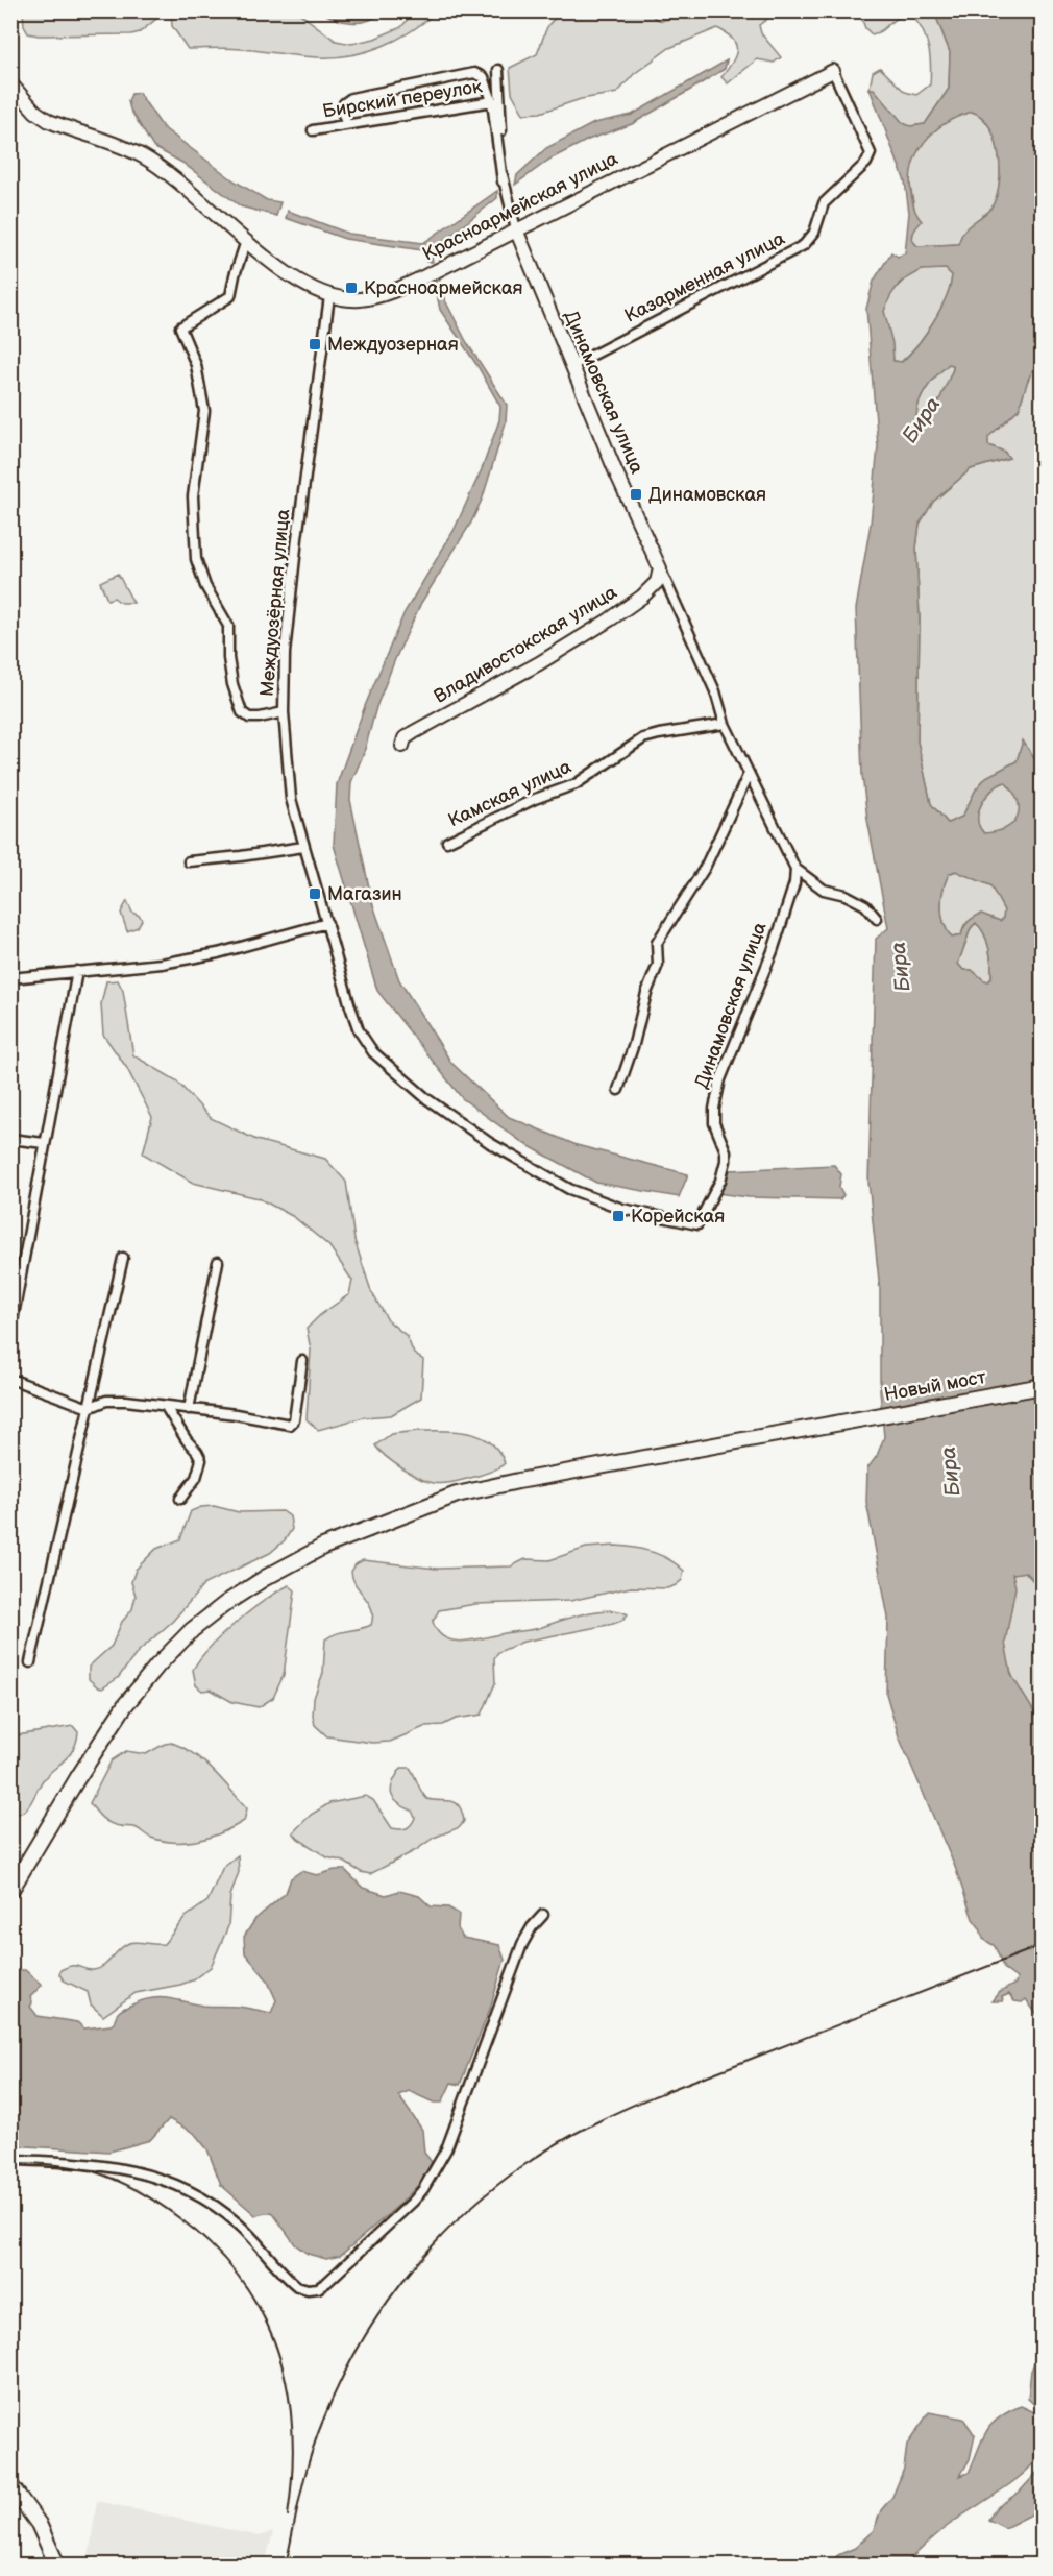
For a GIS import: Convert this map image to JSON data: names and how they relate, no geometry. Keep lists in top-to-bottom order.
{
  "streets": {
    "main road": ["Новый мост"],
    "street": [
      "Бирский переулок",
      "Красноармейская улица",
      "Казарменная улица",
      "Динамовская улица",
      "Междуозёрная улица",
      "Владивостокская улица",
      "Камская улица"
    ]
  },
  "crossings": [
    ["Красноармейская улица", "Казарменная улица"],
    ["Красноармейская улица", "Динамовская улица"],
    ["Красноармейская улица", "Междуозёрная улица"],
    ["Казарменная улица", "Динамовская улица"],
    ["Динамовская улица", "Междуозёрная улица"],
    ["Динамовская улица", "Владивостокская улица"]
  ],
  "water": ["Бира"],
  "places": {
    "transit": [
      "Красноармейская",
      "Междуозерная",
      "Динамовская",
      "Магазин",
      "Корейская"
    ]
  }
}
